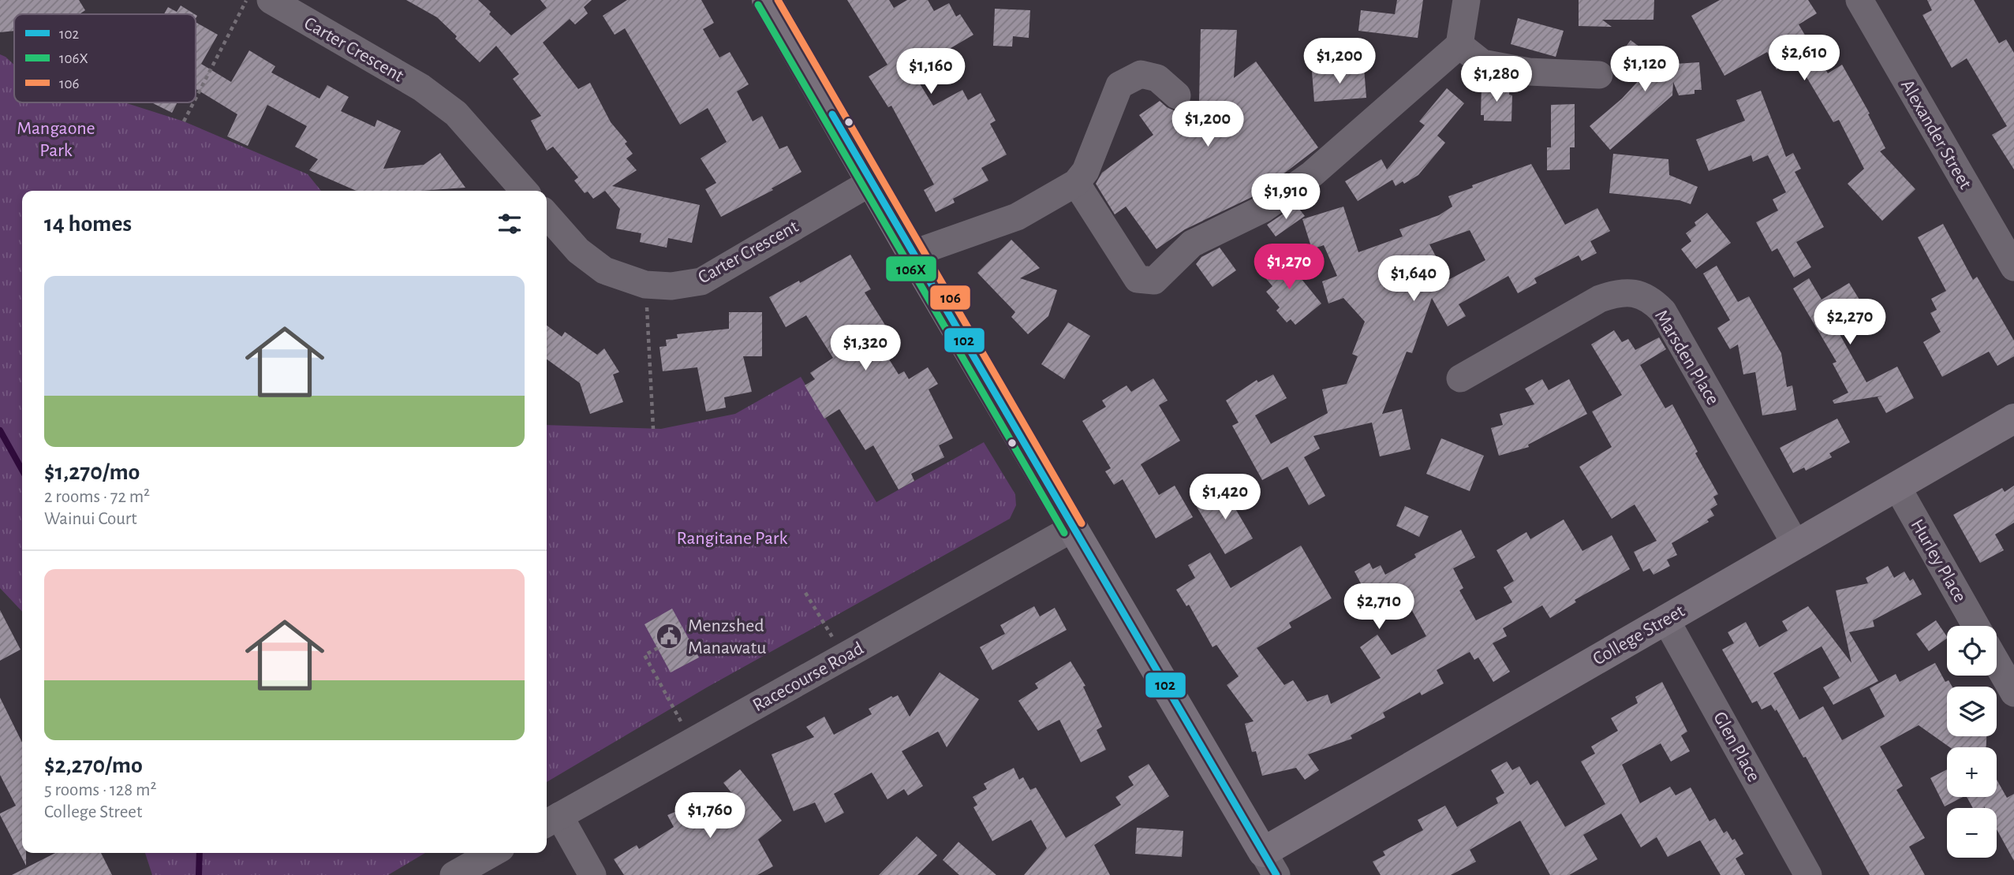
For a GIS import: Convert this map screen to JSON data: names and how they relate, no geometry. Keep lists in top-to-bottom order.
{
  "streets": {
    "main road": ["College Street"],
    "street": [
      "Carter Crescent",
      "Alexander Street",
      "Marsden Place",
      "Hurley Place",
      "Racecourse Road",
      "Glen Place"
    ]
  },
  "crossings": [
    ["Marsden Place", "College Street"],
    ["Hurley Place", "College Street"],
    ["College Street", "Glen Place"]
  ],
  "parks": ["Mangaone Park", "Rangitane Park"],
  "places": {
    "public building": ["Menzshed Manawatu"]
  },
  "lines": ["transit line 106", "transit line 106X", "transit line 102"],
  "legend": ["102", "106X", "106"],
  "page": {
    "price": [
      "$2,610",
      "$1,200",
      "$1,120",
      "$1,160",
      "$1,280",
      "$1,200",
      "$1,910",
      "$1,270",
      "$1,640",
      "$2,270",
      "$1,320",
      "$1,420",
      "$2,710",
      "$1,760"
    ],
    "heading": "14 homes",
    "list": [
      {
        "name": "$1,270/mo",
        "note": "2 rooms · 72 m² · Wainui Court"
      },
      {
        "name": "$2,270/mo",
        "note": "5 rooms · 128 m² · College Street"
      }
    ],
    "map_buttons": ["+", "−"]
  }
}
